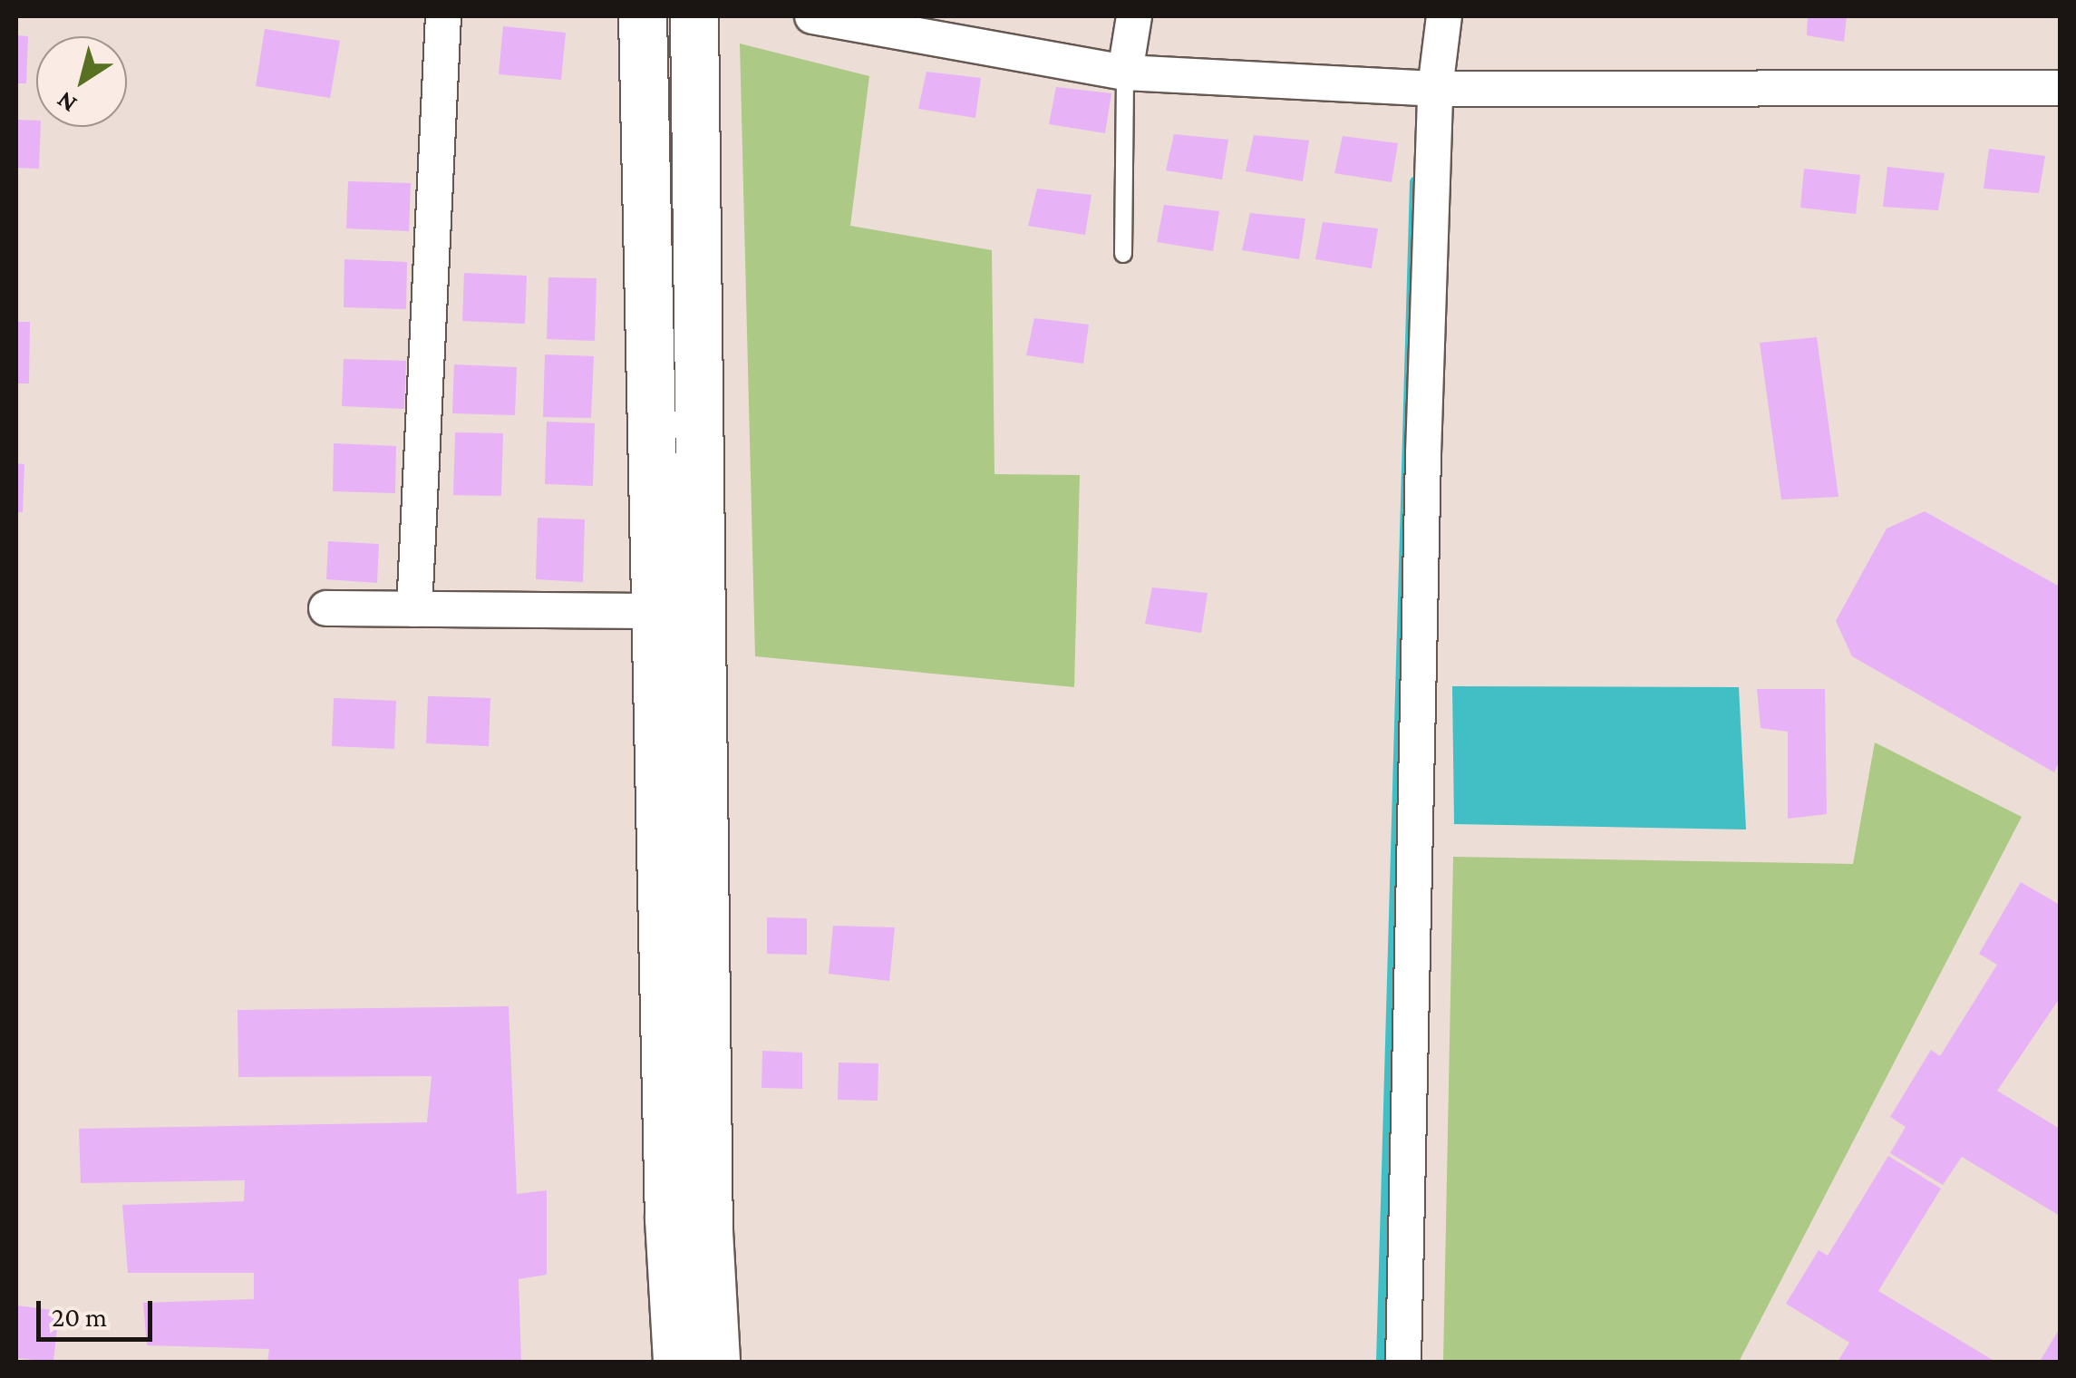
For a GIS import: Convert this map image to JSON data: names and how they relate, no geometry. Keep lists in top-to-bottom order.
{
  "scale_bar": "20 m",
  "north": "bottom left"
}
